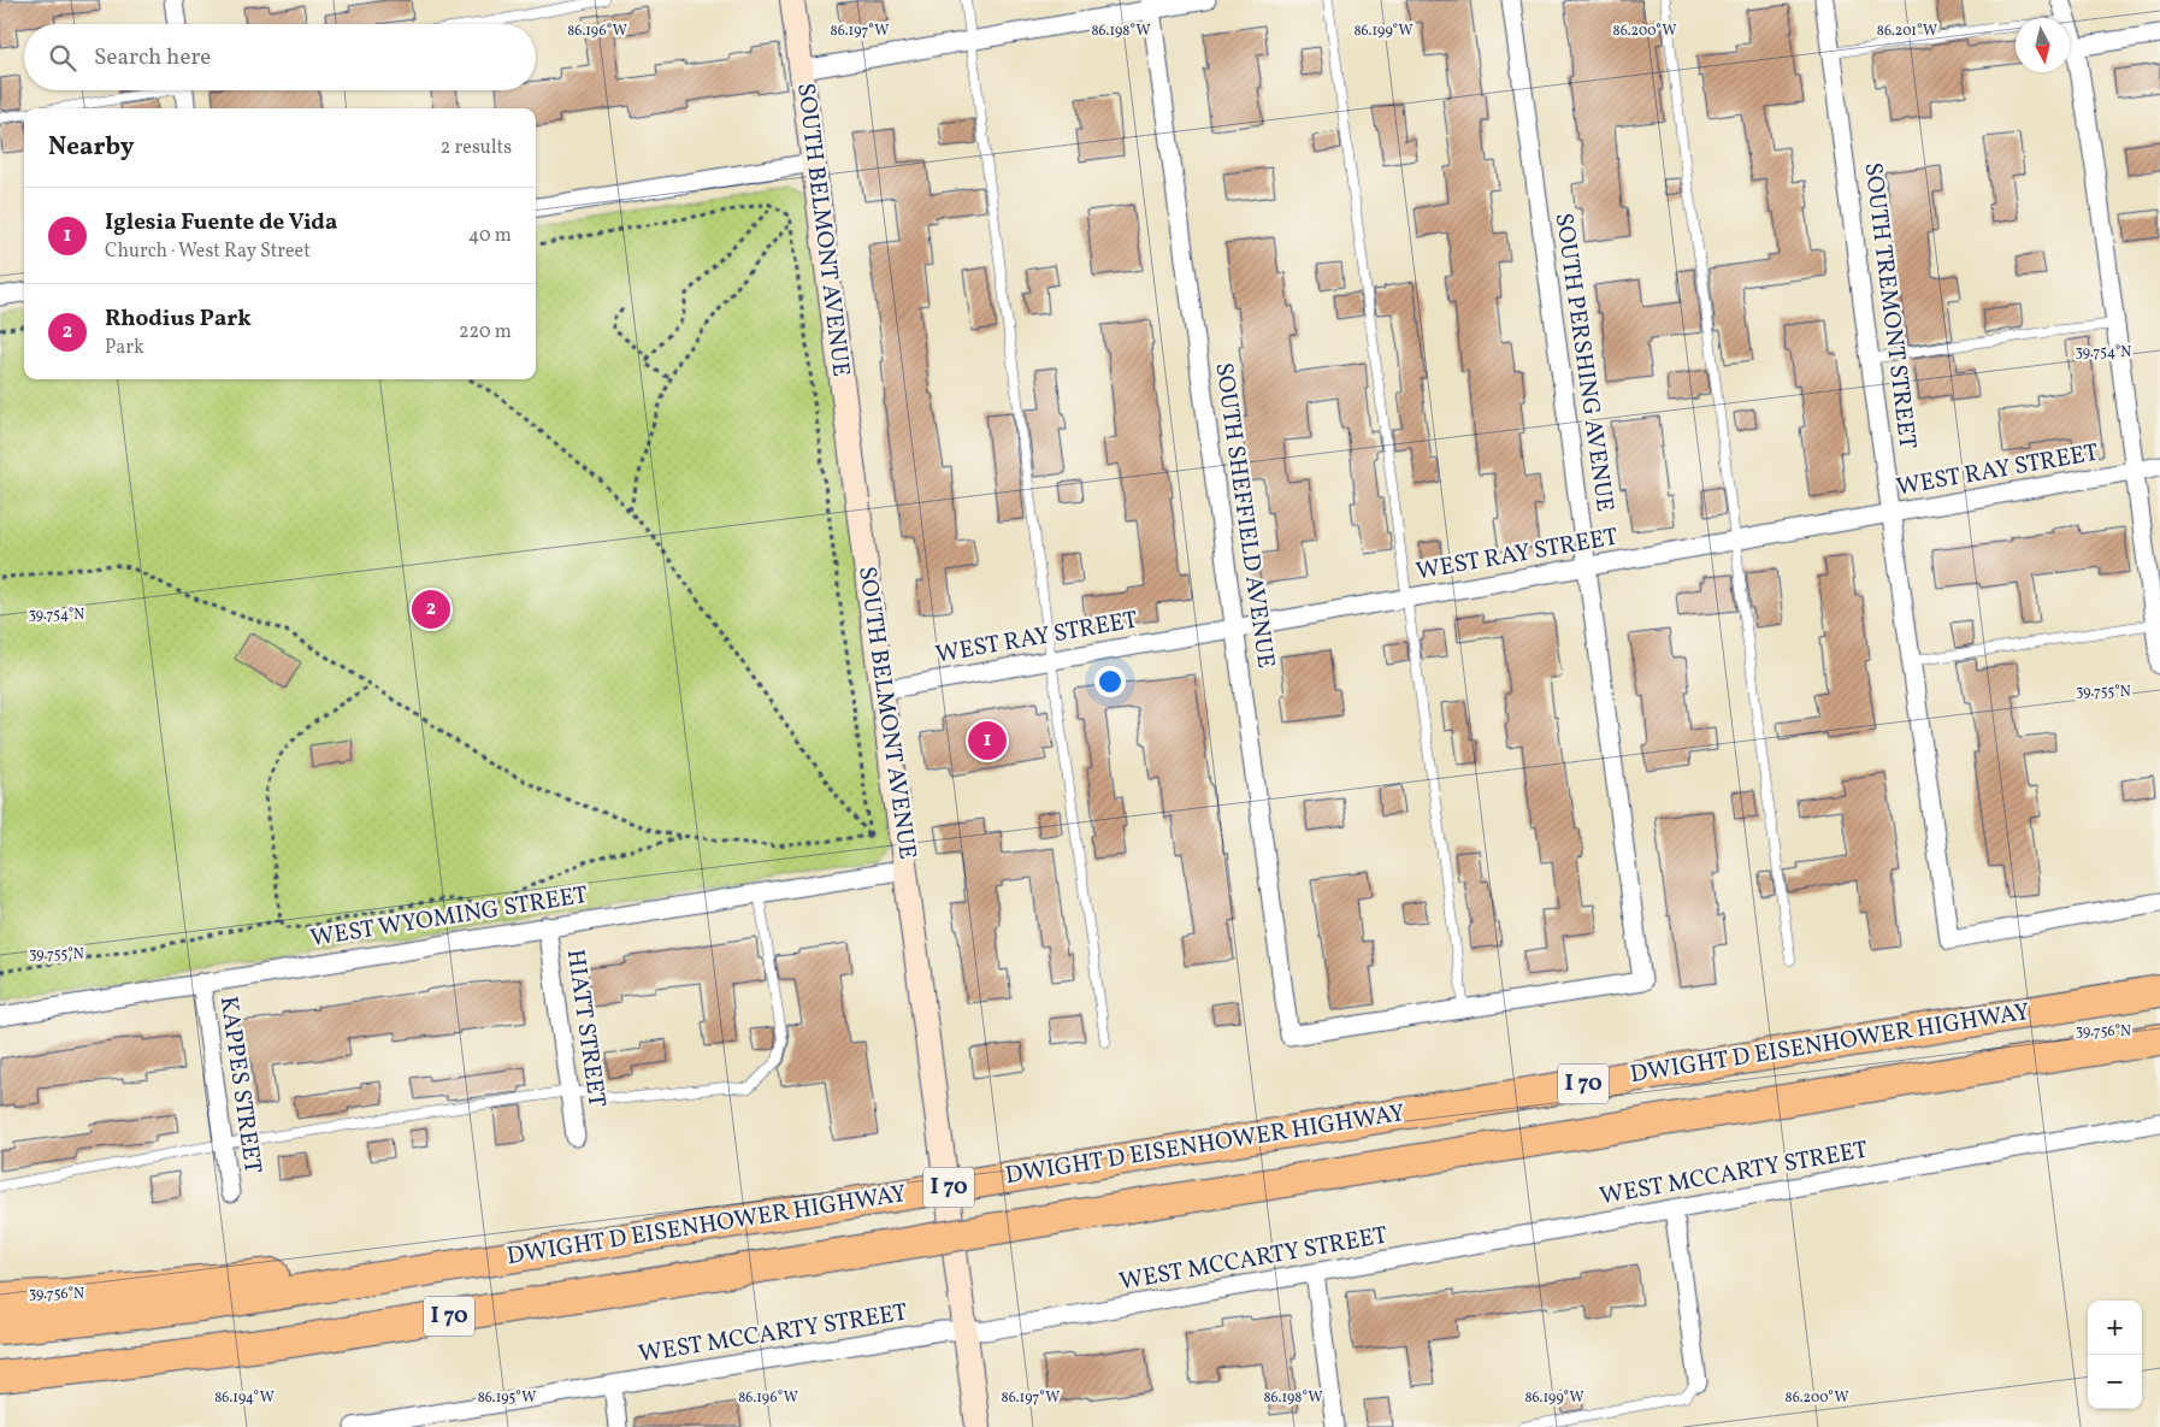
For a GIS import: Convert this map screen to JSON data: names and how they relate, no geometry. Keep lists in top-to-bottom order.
{
  "streets": {
    "highway": ["DWIGHT D EISENHOWER HIGHWAY", "I 70"],
    "main road": ["SOUTH BELMONT AVENUE"],
    "street": [
      "SOUTH TREMONT STREET",
      "SOUTH PERSHING AVENUE",
      "WEST RAY STREET",
      "SOUTH SHEFFIELD AVENUE",
      "WEST WYOMING STREET",
      "HIATT STREET",
      "KAPPES STREET",
      "WEST MCCARTY STREET"
    ]
  },
  "crossings": [
    ["SOUTH BELMONT AVENUE", "WEST RAY STREET"],
    ["SOUTH BELMONT AVENUE", "WEST WYOMING STREET"],
    ["SOUTH BELMONT AVENUE", "WEST MCCARTY STREET"],
    ["SOUTH TREMONT STREET", "WEST RAY STREET"],
    ["SOUTH PERSHING AVENUE", "WEST RAY STREET"],
    ["SOUTH PERSHING AVENUE", "SOUTH SHEFFIELD AVENUE"],
    ["WEST RAY STREET", "SOUTH SHEFFIELD AVENUE"],
    ["WEST WYOMING STREET", "HIATT STREET"],
    ["WEST WYOMING STREET", "KAPPES STREET"]
  ],
  "north": "bottom",
  "page": {
    "search": "Search here",
    "heading": ["Nearby", "2 results"],
    "list": [
      {
        "mark": "1",
        "name": "Iglesia Fuente de Vida",
        "note": "Church · West Ray Street",
        "value": "40 m"
      },
      {
        "mark": "2",
        "name": "Rhodius Park",
        "note": "Park",
        "value": "220 m"
      }
    ],
    "pins": ["2", "1"],
    "map_buttons": ["+", "−"]
  },
  "coordinates": [
    "86.196°W",
    "86.197°W",
    "86.198°W",
    "86.199°W",
    "86.200°W",
    "86.201°W",
    "39.754°N",
    "39.755°N",
    "39.756°N",
    "86.194°W",
    "86.195°W"
  ]
}
